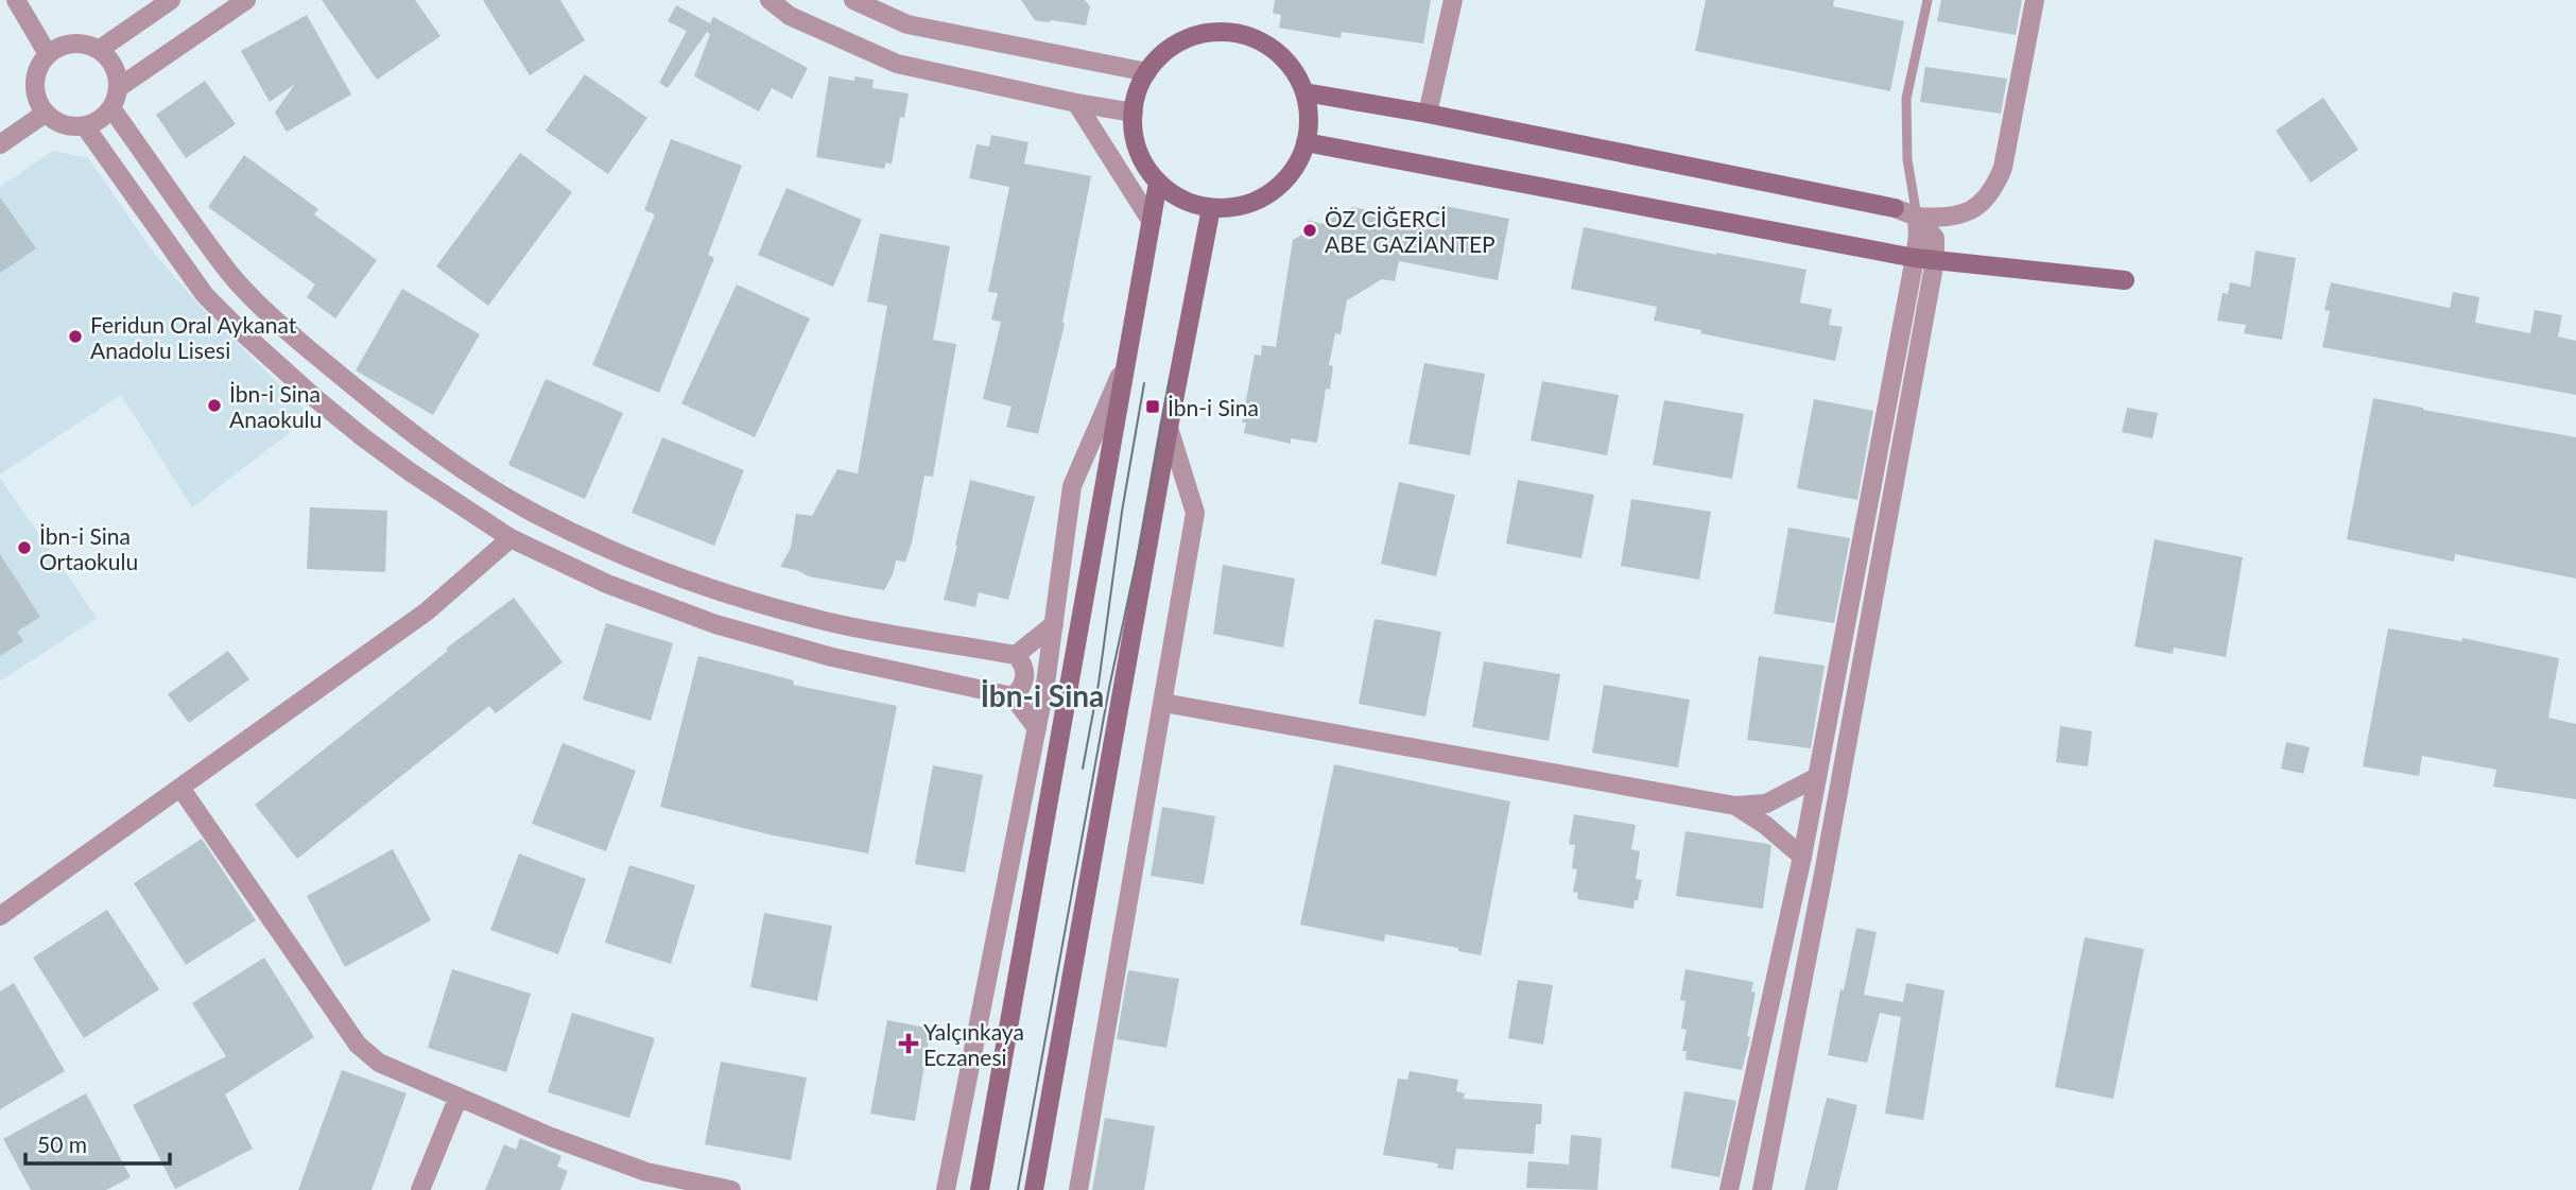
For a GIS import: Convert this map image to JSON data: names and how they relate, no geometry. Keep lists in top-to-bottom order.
{
  "districts": ["İbn-i Sina"],
  "places": {
    "other": [
      "ÖZ CİĞERCİ ABE GAZİANTEP",
      "Feridun Oral Aykanat Anadolu Lisesi",
      "İbn-i Sina Anaokulu",
      "İbn-i Sina Ortaokulu"
    ],
    "transit": ["İbn-i Sina"],
    "health": ["Yalçınkaya Eczanesi"]
  },
  "scale_bar": "50 m"
}
